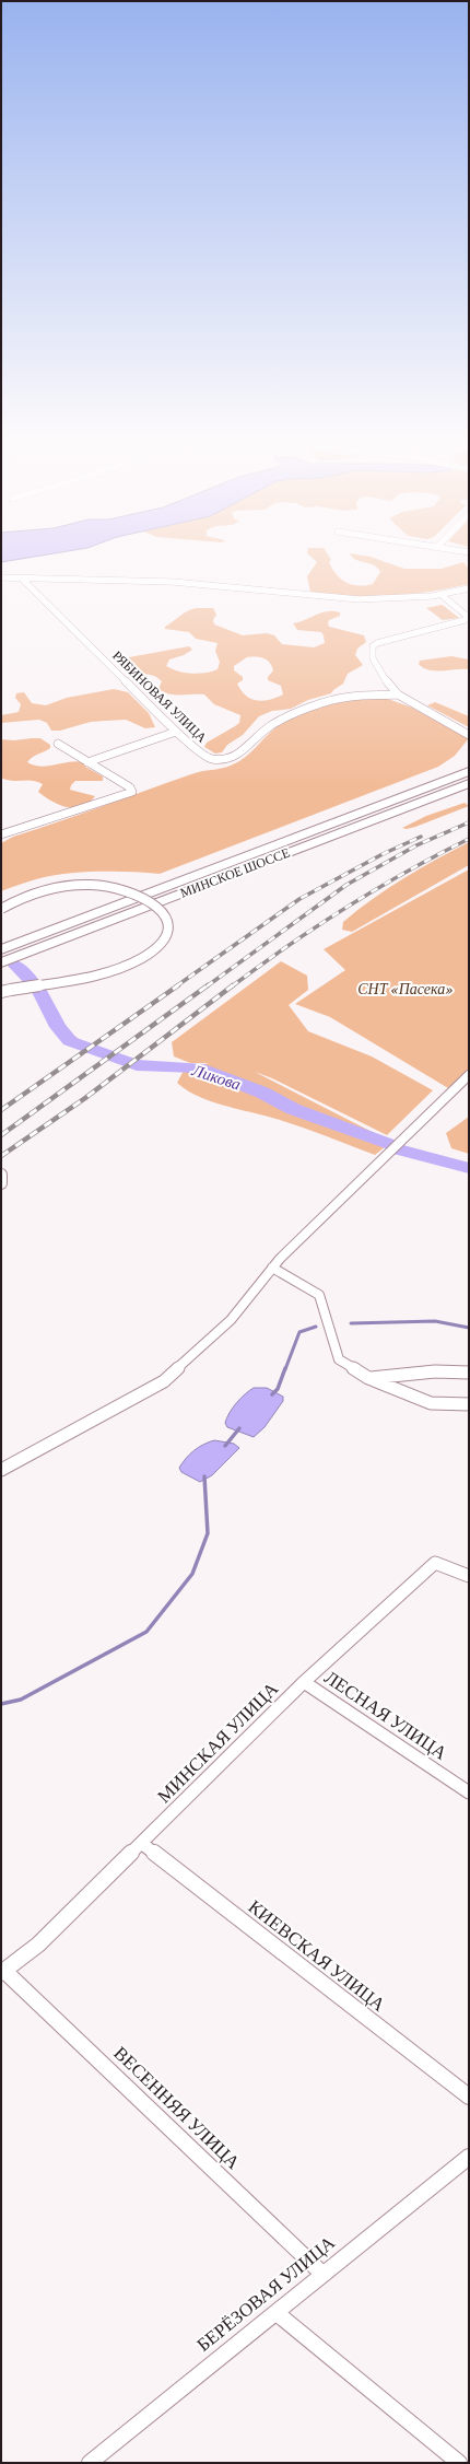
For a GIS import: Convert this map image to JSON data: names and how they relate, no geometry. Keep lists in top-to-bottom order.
{
  "streets": {
    "highway": ["МИНСКОЕ ШОССЕ"],
    "street": [
      "РЯБИНОВАЯ УЛИЦА",
      "ЛЕСНАЯ УЛИЦА",
      "МИНСКАЯ УЛИЦА",
      "КИЕВСКАЯ УЛИЦА",
      "ВЕСЕННЯЯ УЛИЦА",
      "БЕРЁЗОВАЯ УЛИЦА"
    ]
  },
  "crossings": [
    ["ЛЕСНАЯ УЛИЦА", "МИНСКАЯ УЛИЦА"],
    ["МИНСКАЯ УЛИЦА", "КИЕВСКАЯ УЛИЦА"],
    ["МИНСКАЯ УЛИЦА", "ВЕСЕННЯЯ УЛИЦА"],
    ["ВЕСЕННЯЯ УЛИЦА", "БЕРЁЗОВАЯ УЛИЦА"]
  ],
  "water": ["Ликова"],
  "parks": ["СНТ «Пасека»"]
}
